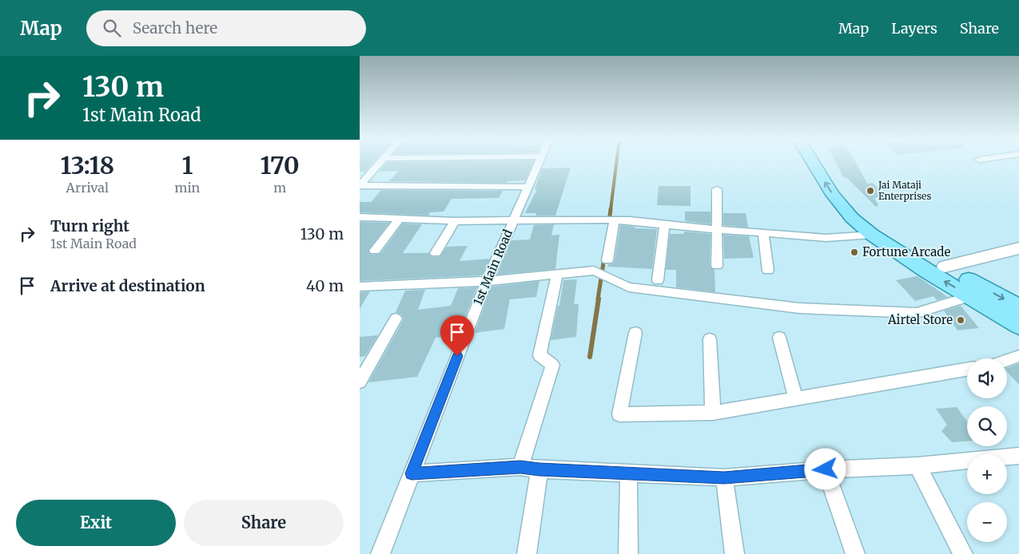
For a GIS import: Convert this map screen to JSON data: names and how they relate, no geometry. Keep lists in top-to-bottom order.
{
  "streets": {
    "street": ["1st Main Road"]
  },
  "places": ["Jai Mataji Enterprises", "Fortune Arcade", "Airtel Store"],
  "page": {
    "header": "Map",
    "search": "Search here",
    "nav": ["Map", "Layers", "Share"],
    "turn": ["130 m", "1st Main Road"],
    "eta": [
      "13:18",
      "Arrival",
      "1",
      "min",
      "170",
      "m"
    ],
    "list": [
      {
        "name": "Turn right",
        "note": "1st Main Road",
        "value": "130 m"
      },
      {
        "name": "Arrive at destination",
        "value": "40 m"
      }
    ],
    "map_buttons": ["+", "−"],
    "buttons": ["Exit", "Share"]
  }
}
